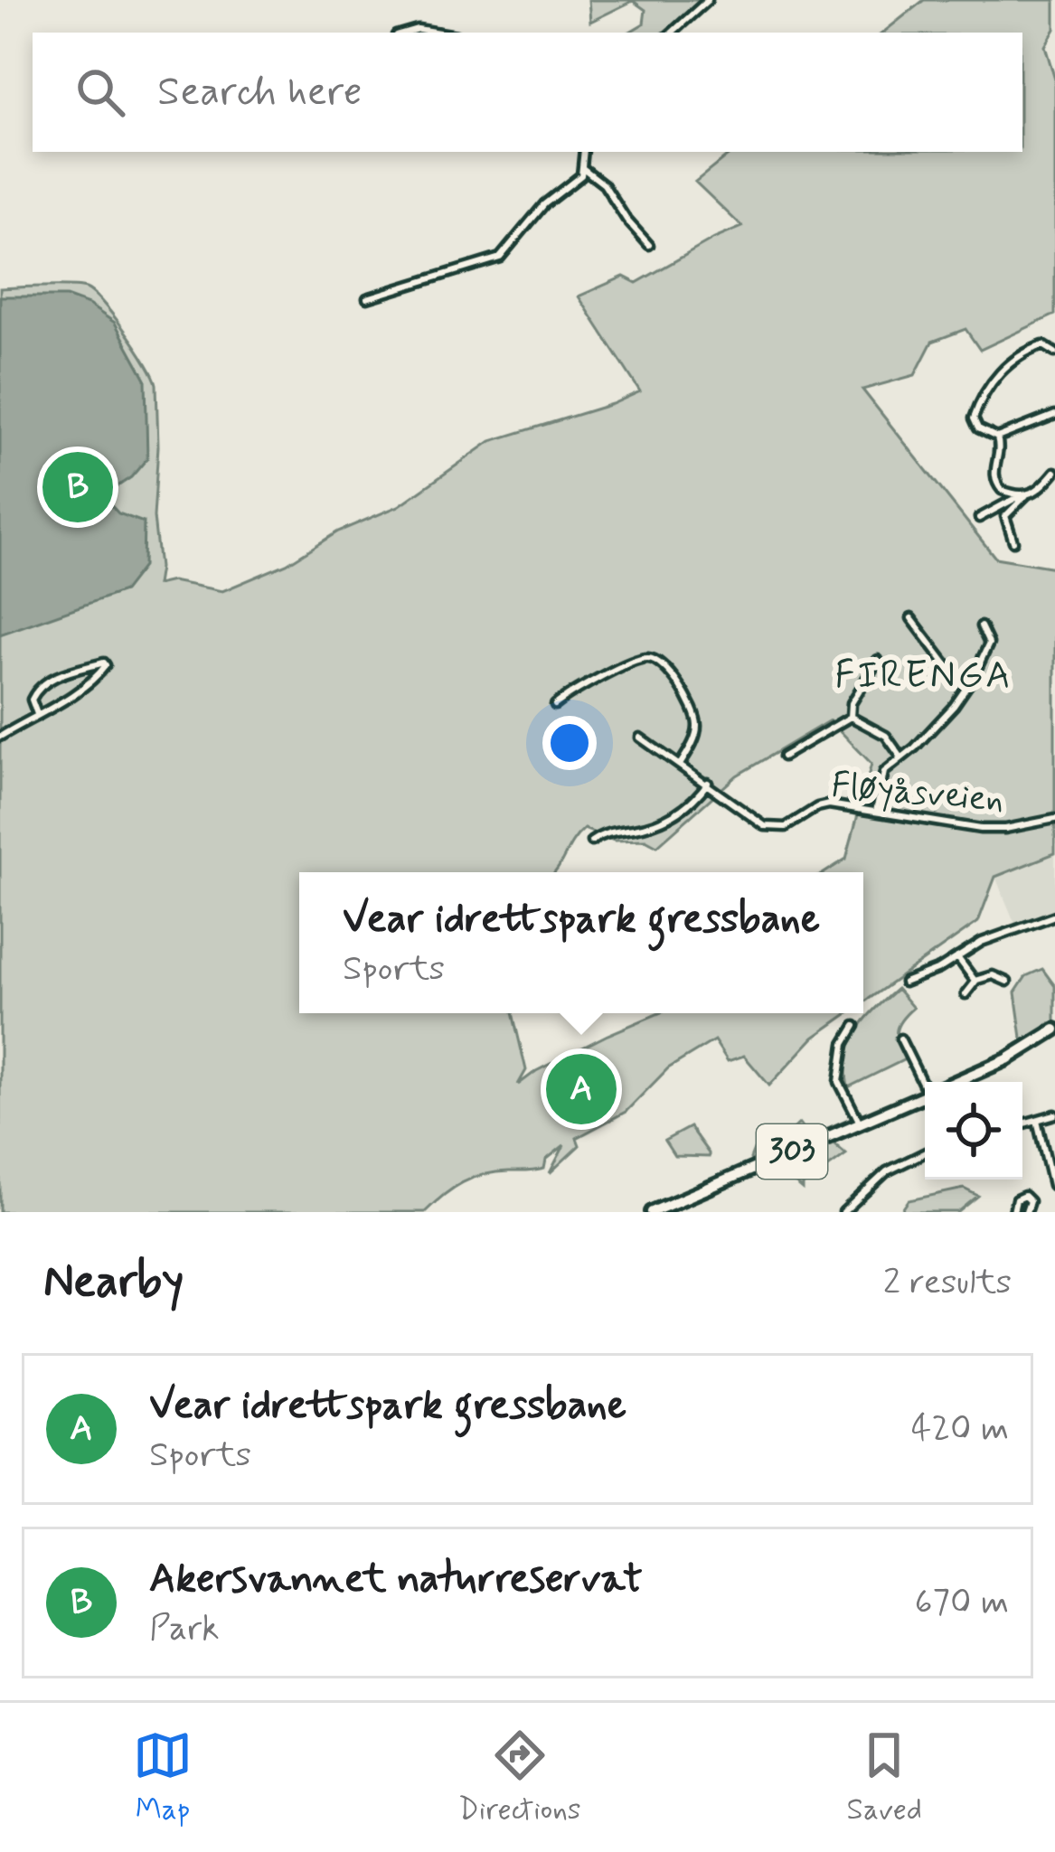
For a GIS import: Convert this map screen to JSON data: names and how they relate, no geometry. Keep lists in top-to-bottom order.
{
  "streets": {
    "main road": ["303"],
    "street": ["Fløyåsveien"]
  },
  "districts": ["FIRENGA"],
  "page": {
    "search": "Search here",
    "pins": ["B", "A"],
    "popup": ["Vear idrettspark gressbane", "Sports"],
    "heading": ["Nearby", "2 results"],
    "list": [
      {
        "mark": "A",
        "name": "Vear idrettspark gressbane",
        "note": "Sports",
        "value": "420 m"
      },
      {
        "mark": "B",
        "name": "Akersvannet naturreservat",
        "note": "Park",
        "value": "670 m"
      }
    ],
    "nav": ["Map", "Directions", "Saved"]
  }
}
